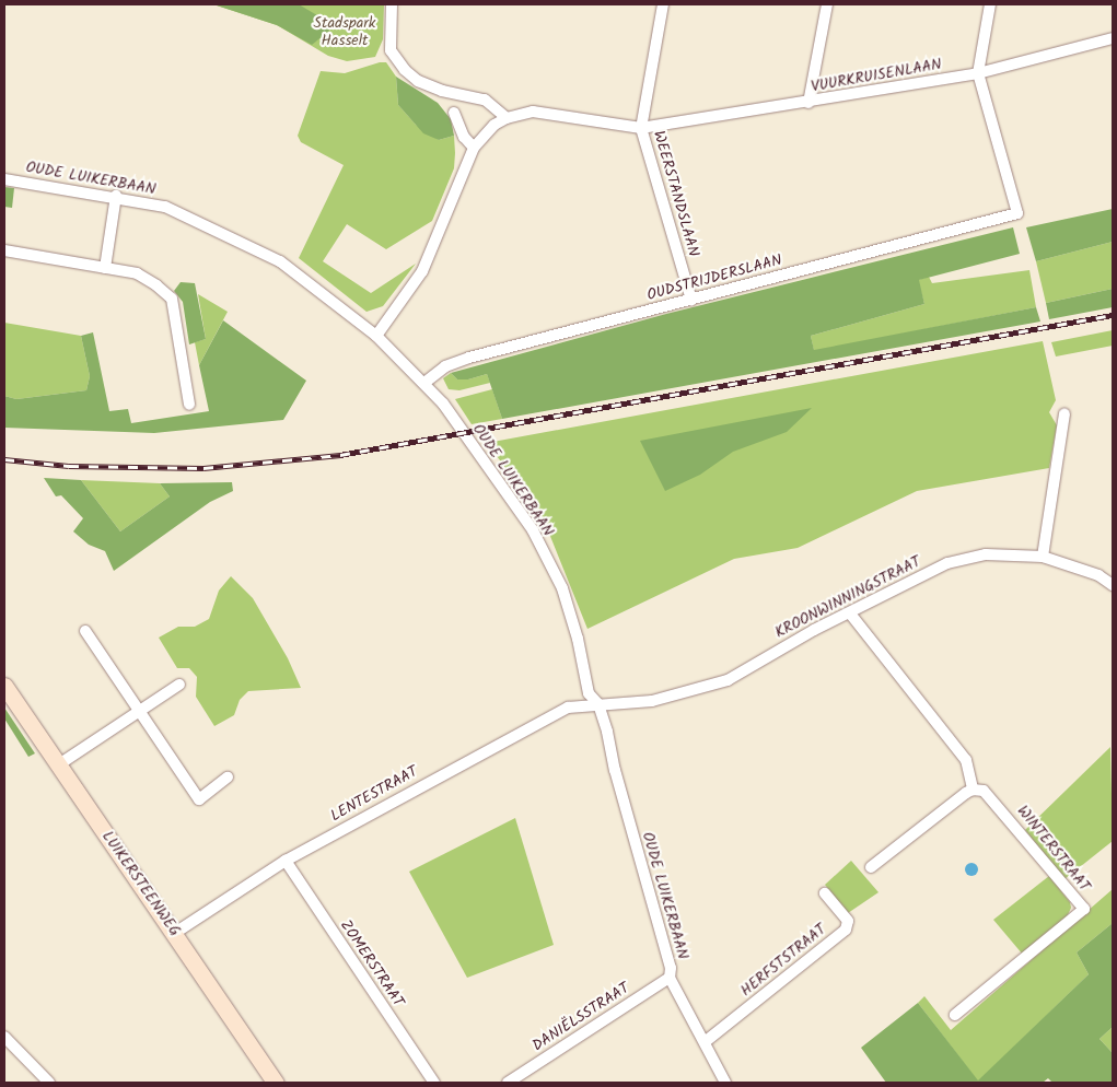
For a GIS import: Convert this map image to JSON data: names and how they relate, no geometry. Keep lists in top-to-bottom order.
{
  "streets": {
    "main road": ["LUIKERSTEENWEG"],
    "street": [
      "VUURKRUISENLAAN",
      "OUDE LUIKERBAAN",
      "WEERSTANDSLAAN",
      "OUDSTRIJDERSLAAN",
      "KROONWINNINGSTRAAT",
      "LENTESTRAAT",
      "WINTERSTRAAT",
      "HERFSTSTRAAT",
      "ZOMERSTRAAT",
      "DANIËLSSTRAAT"
    ]
  },
  "crossings": [
    ["VUURKRUISENLAAN", "WEERSTANDSLAAN"],
    ["VUURKRUISENLAAN", "OUDSTRIJDERSLAAN"],
    ["OUDE LUIKERBAAN", "OUDSTRIJDERSLAAN"],
    ["OUDE LUIKERBAAN", "KROONWINNINGSTRAAT"],
    ["OUDE LUIKERBAAN", "LENTESTRAAT"],
    ["OUDE LUIKERBAAN", "HERFSTSTRAAT"],
    ["OUDE LUIKERBAAN", "DANIËLSSTRAAT"],
    ["WEERSTANDSLAAN", "OUDSTRIJDERSLAAN"],
    ["KROONWINNINGSTRAAT", "LENTESTRAAT"],
    ["LENTESTRAAT", "LUIKERSTEENWEG"],
    ["LENTESTRAAT", "ZOMERSTRAAT"]
  ],
  "parks": ["Stadspark Hasselt"]
}
